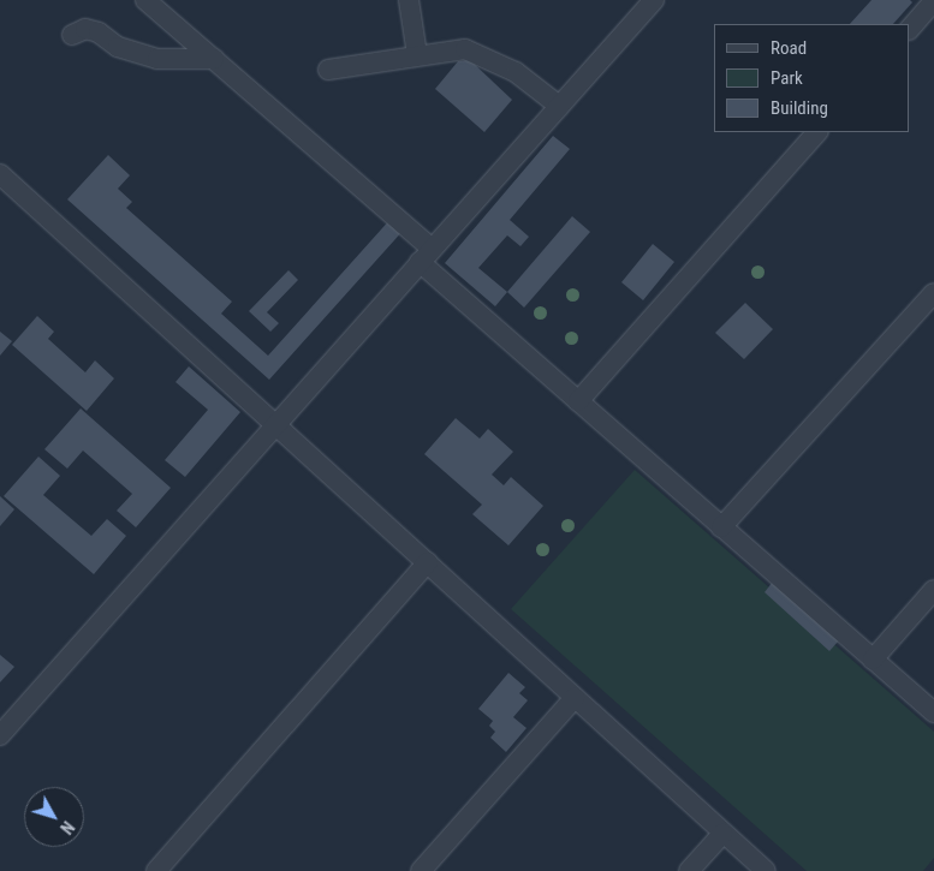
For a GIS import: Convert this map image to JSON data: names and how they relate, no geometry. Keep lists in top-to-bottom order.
{
  "legend": ["Road", "Park", "Building"],
  "north": "bottom right"
}
